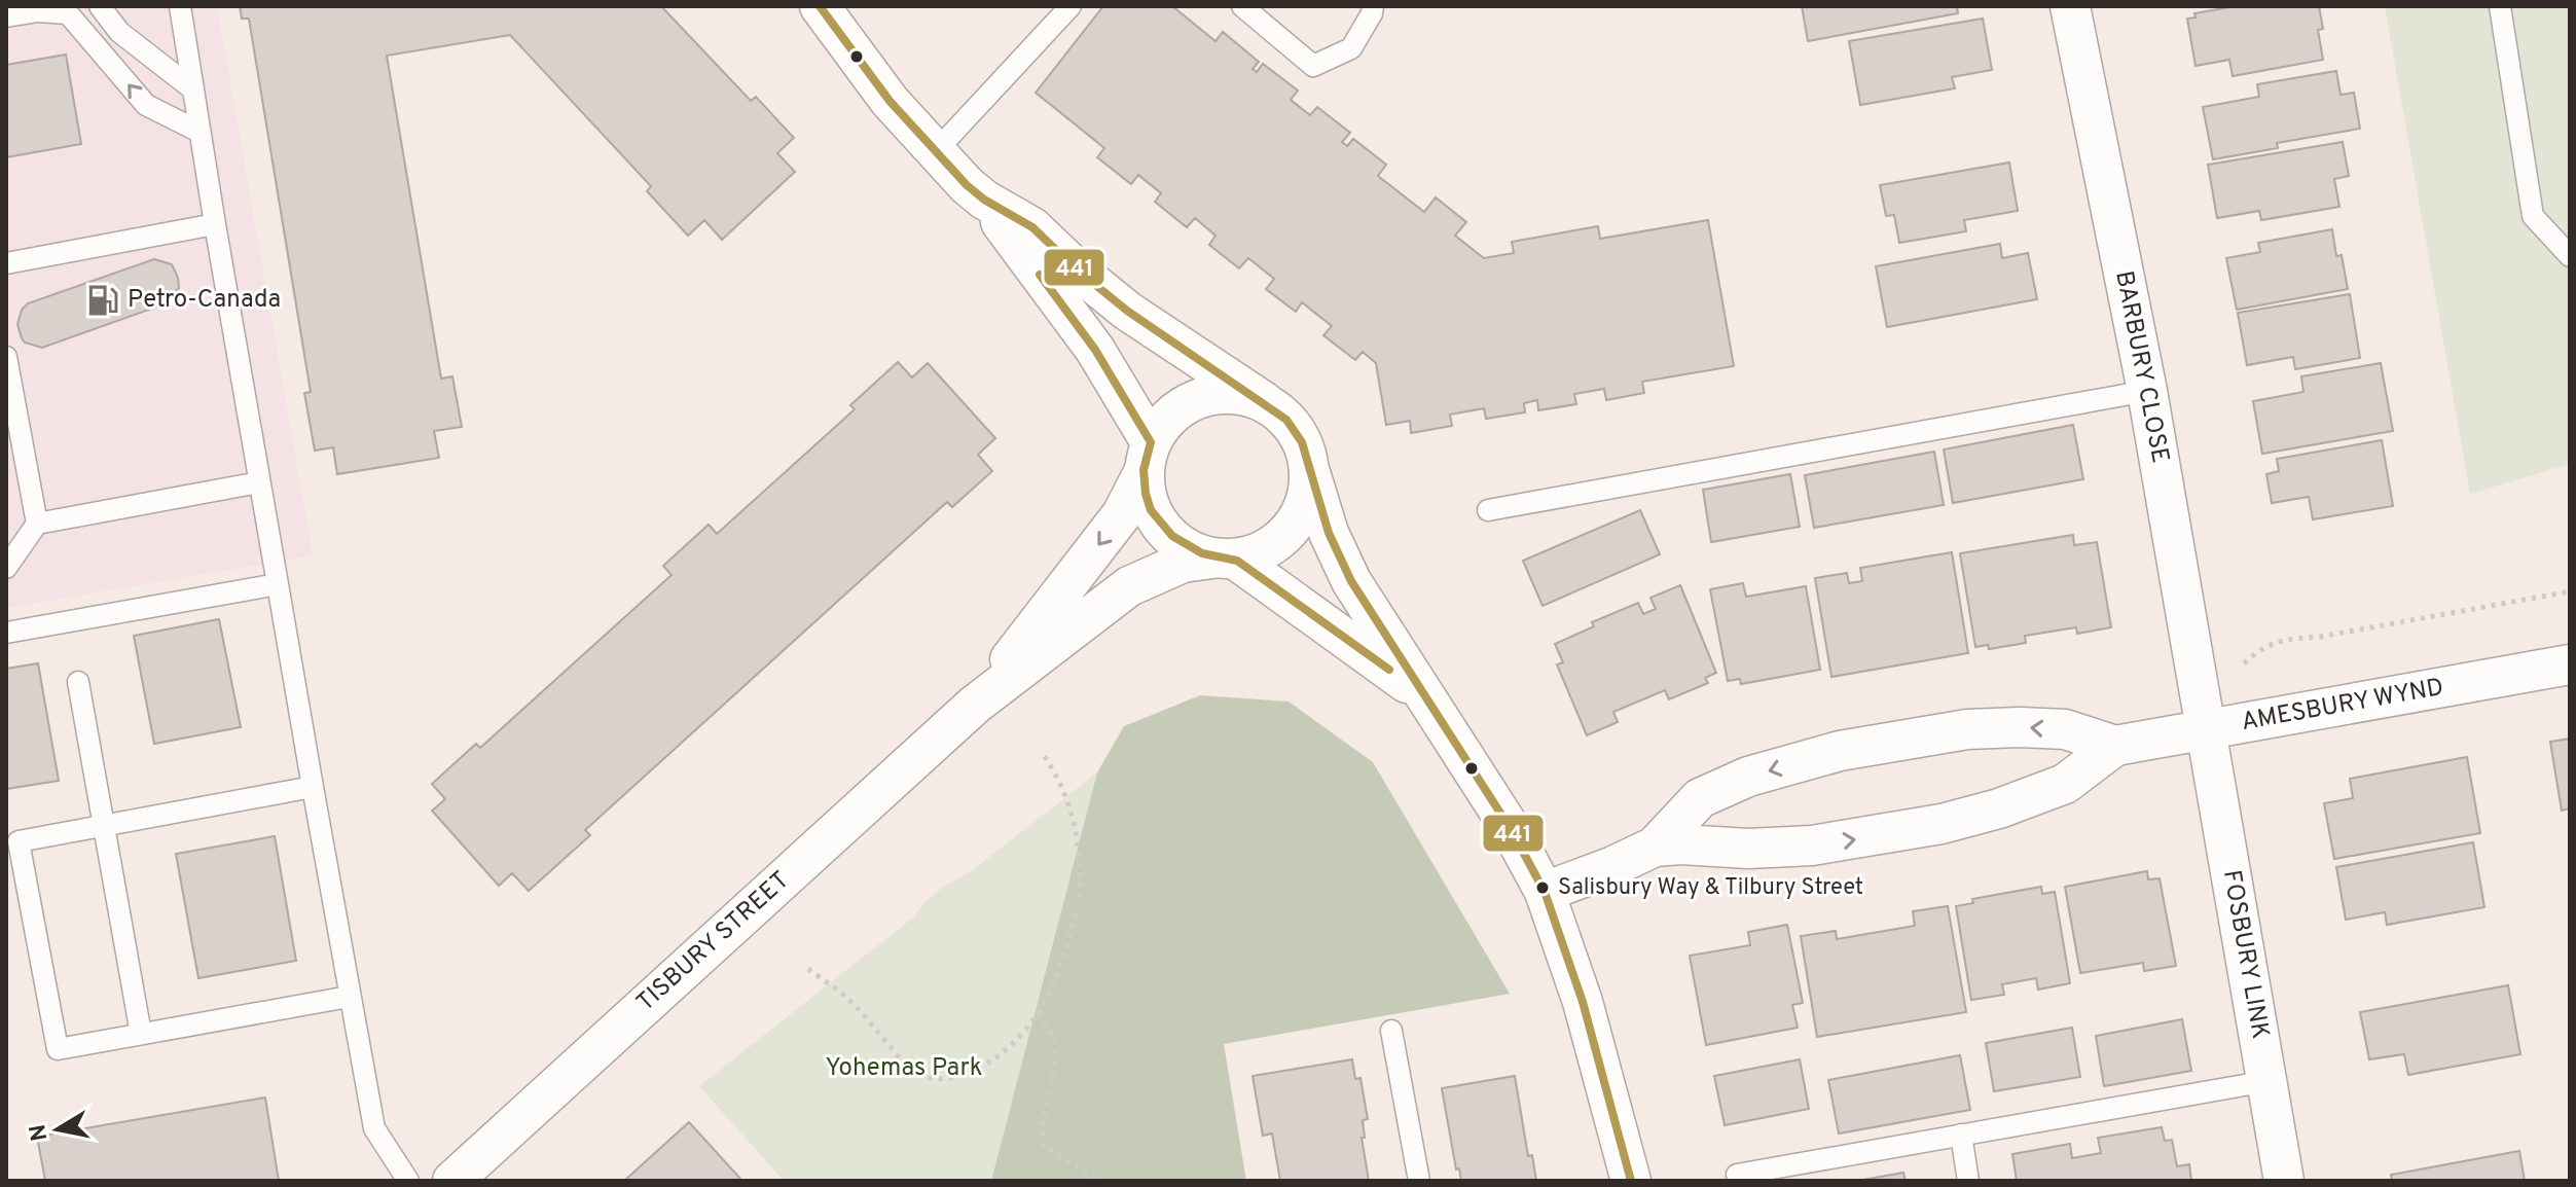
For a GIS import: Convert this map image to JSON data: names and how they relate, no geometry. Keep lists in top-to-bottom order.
{
  "streets": {
    "street": [
      "BARBURY CLOSE",
      "AMESBURY WYND",
      "TISBURY STREET",
      "FOSBURY LINK"
    ]
  },
  "crossings": [
    ["BARBURY CLOSE", "AMESBURY WYND"],
    ["BARBURY CLOSE", "FOSBURY LINK"],
    ["AMESBURY WYND", "FOSBURY LINK"]
  ],
  "parks": ["Yohemas Park"],
  "places": {
    "fuel station": ["Petro-Canada"],
    "other": ["Salisbury Way & Tilbury Street"]
  },
  "lines": ["transit line 441"],
  "north": "left"
}
